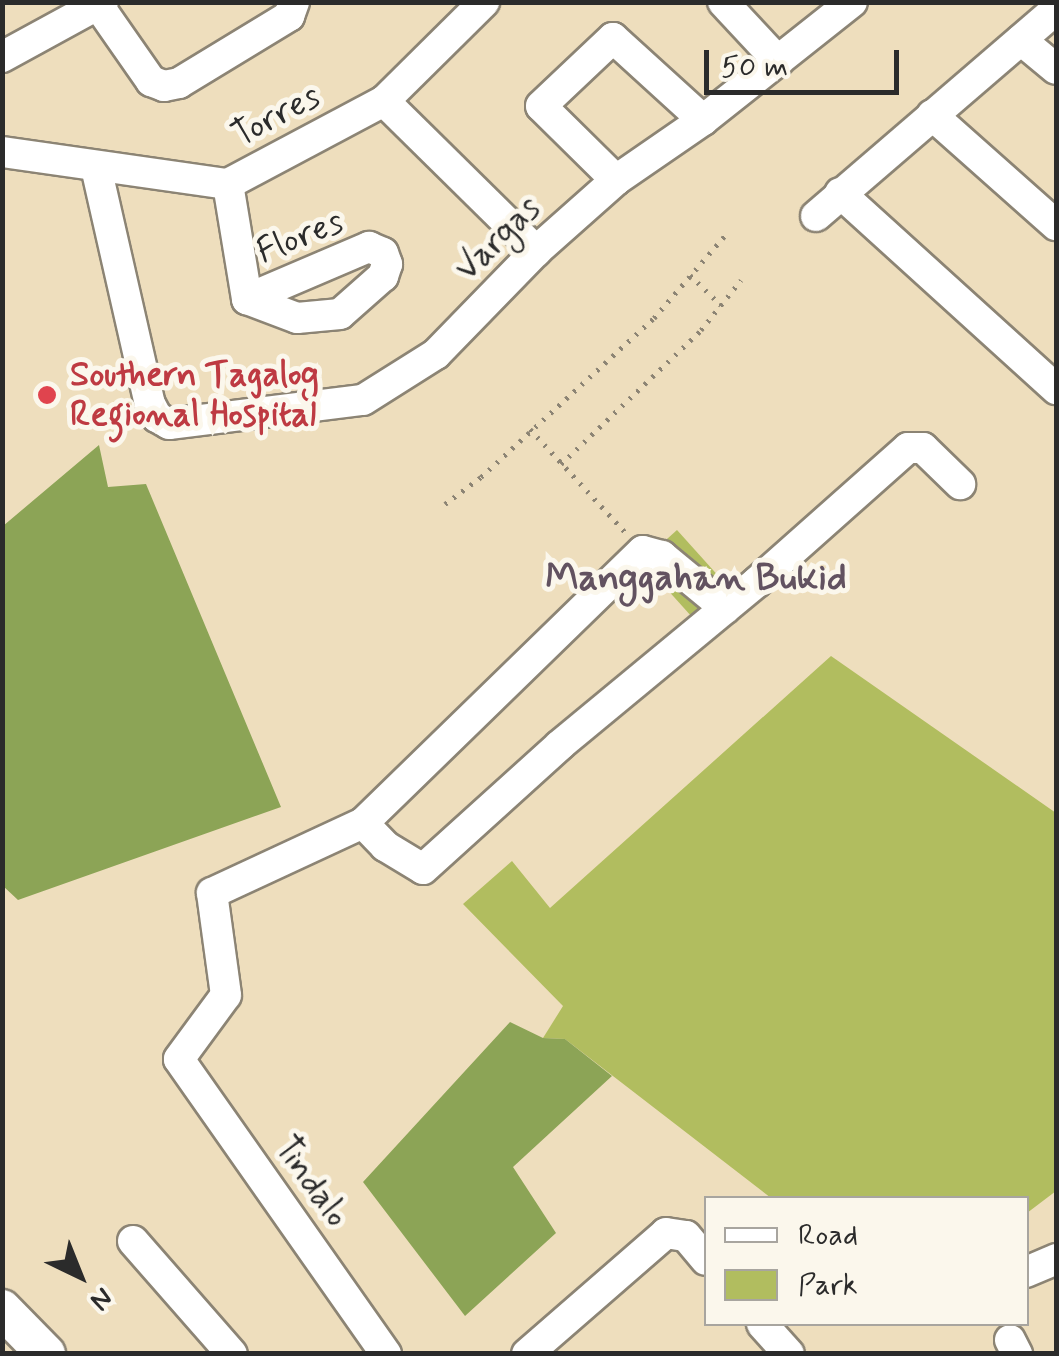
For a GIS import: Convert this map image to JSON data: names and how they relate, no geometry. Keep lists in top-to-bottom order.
{
  "streets": {
    "street": [
      "Torres",
      "Flores",
      "Vargas",
      "Tindalo"
    ]
  },
  "crossings": [
    ["Torres", "Flores"],
    ["Torres", "Vargas"]
  ],
  "districts": ["Manggahan Bukid"],
  "places": ["Southern Tagalog Regional Hospital"],
  "legend": ["Road", "Park"],
  "scale_bar": "50 m",
  "north": "bottom right"
}
